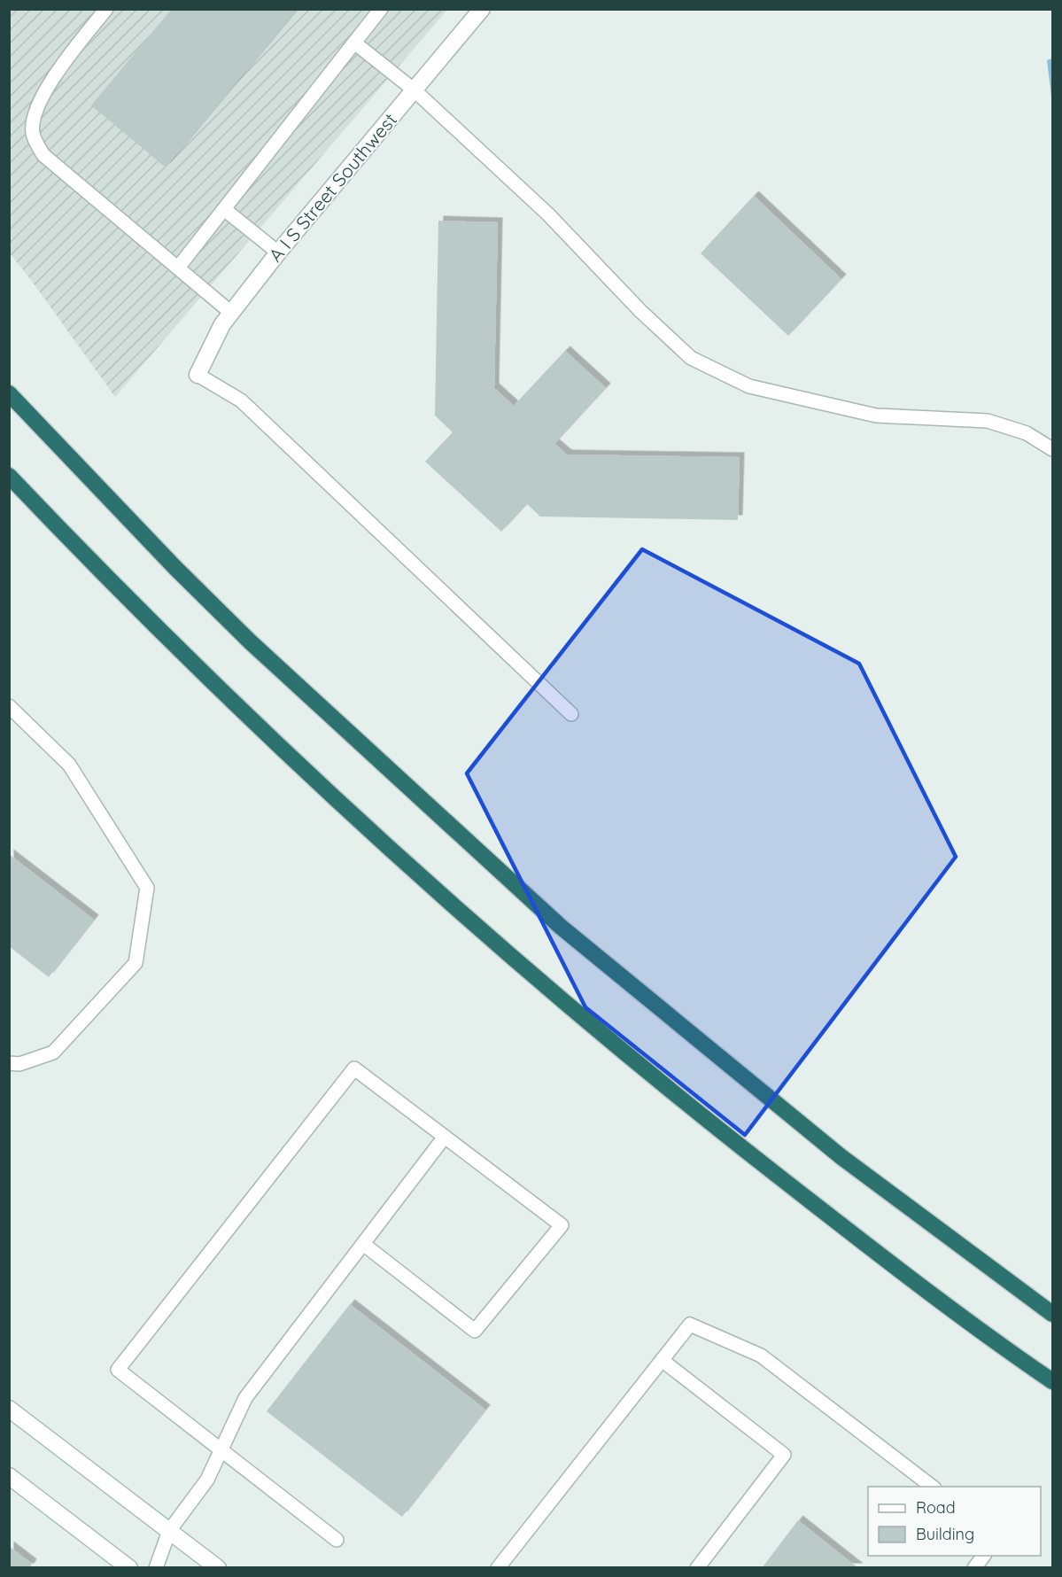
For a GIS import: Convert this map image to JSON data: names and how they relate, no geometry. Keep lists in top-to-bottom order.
{
  "streets": {
    "street": ["A I S Street Southwest"]
  },
  "legend": ["Road", "Building"]
}
